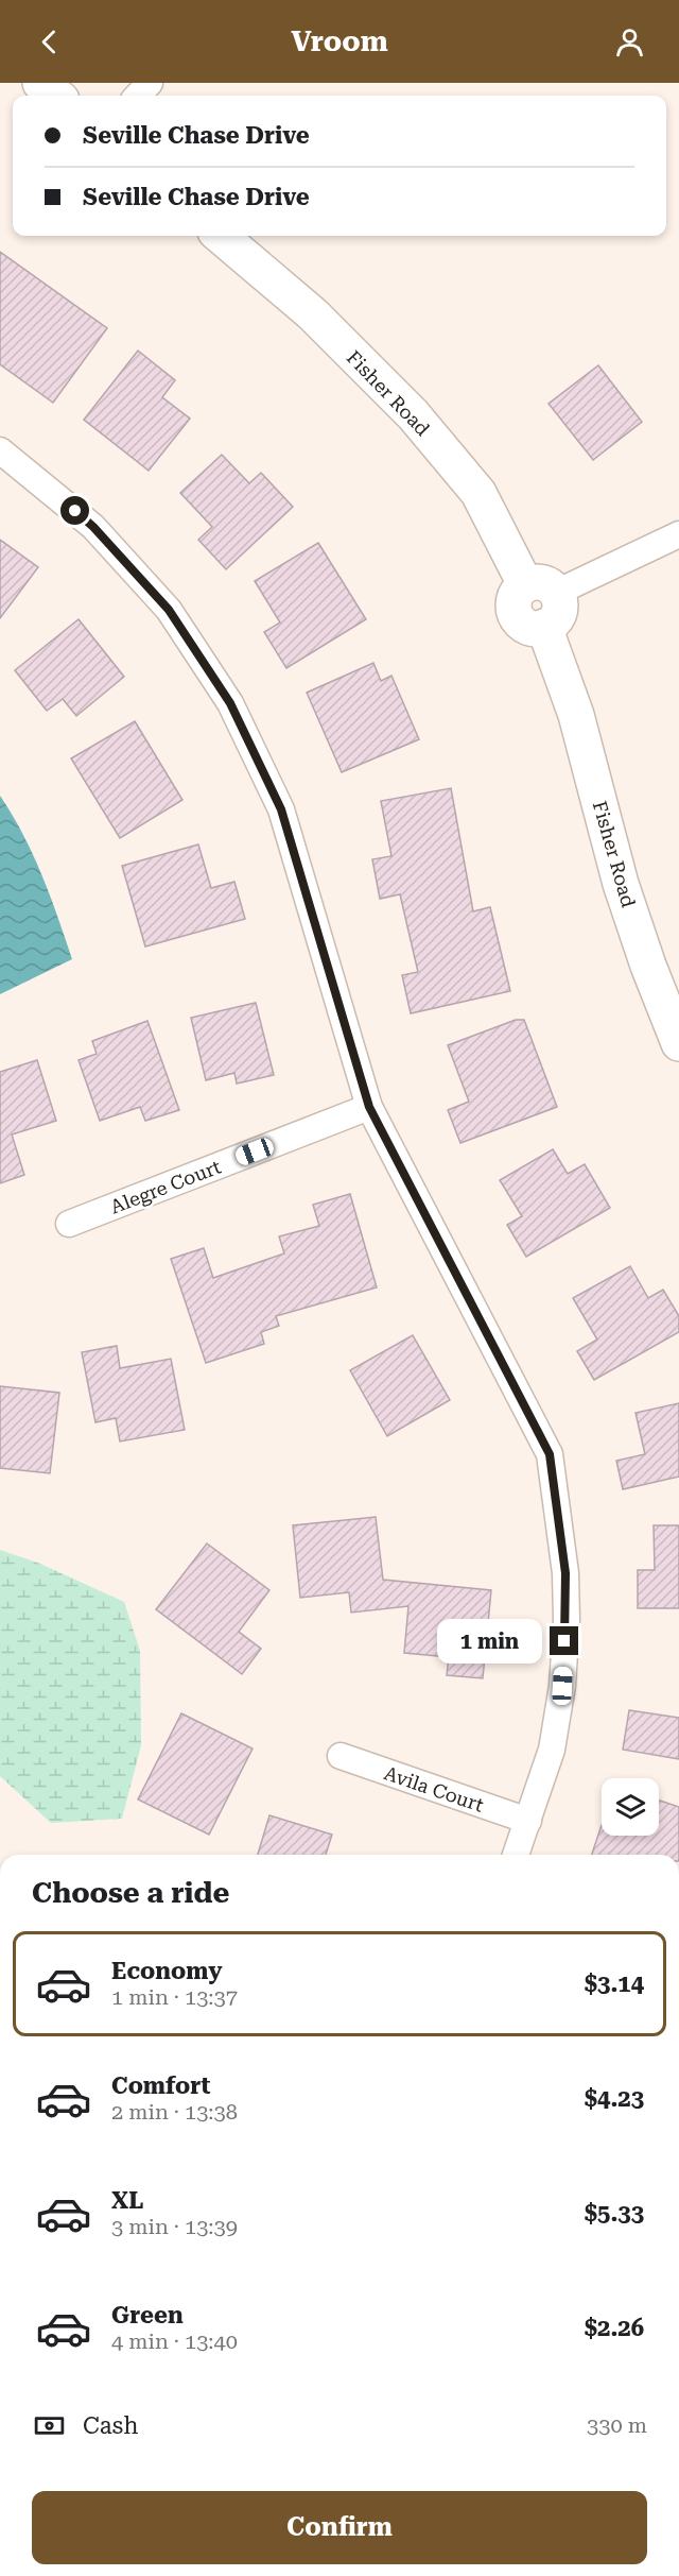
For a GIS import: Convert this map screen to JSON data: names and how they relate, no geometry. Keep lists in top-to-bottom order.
{
  "streets": {
    "street": ["Fisher Road", "Alegre Court", "Avila Court"]
  },
  "page": {
    "header": "Vroom",
    "banner": ["Seville Chase Drive", "Seville Chase Drive"],
    "bubble": "1 min",
    "heading": "Choose a ride",
    "list": [
      {
        "name": "Economy",
        "note": "1 min · 13:37",
        "value": "$3.14"
      },
      {
        "name": "Comfort",
        "note": "2 min · 13:38",
        "value": "$4.23"
      },
      {
        "name": "XL",
        "note": "3 min · 13:39",
        "value": "$5.33"
      },
      {
        "name": "Green",
        "note": "4 min · 13:40",
        "value": "$2.26"
      }
    ],
    "pay": ["Cash", "330 m"],
    "buttons": "Confirm"
  }
}
